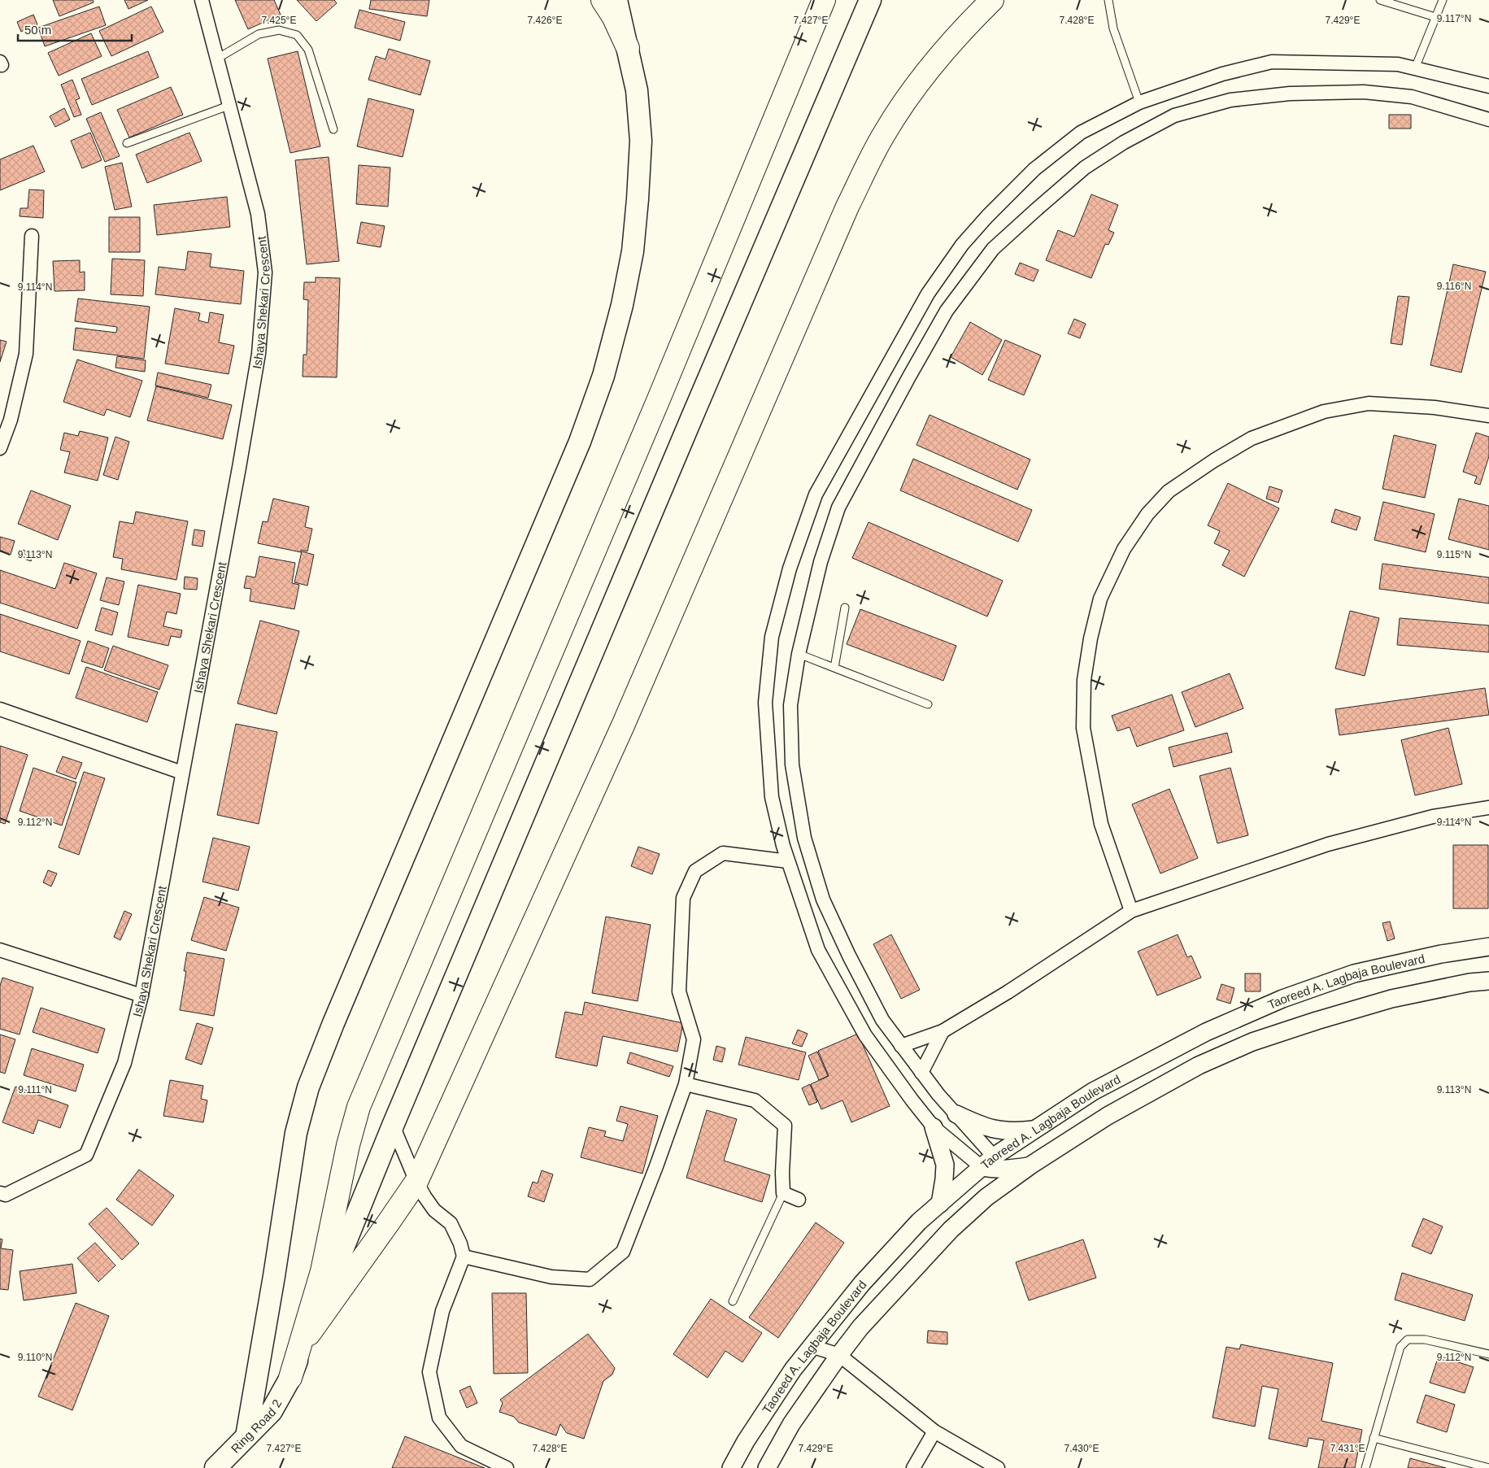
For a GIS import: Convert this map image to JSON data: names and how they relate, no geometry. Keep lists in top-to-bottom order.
{
  "streets": {
    "main road": ["Ring Road 2"],
    "street": ["Ishaya Shekari Crescent", "Taoreed A. Lagbaja Boulevard"]
  },
  "scale_bar": "50 m",
  "coordinates": [
    "9.117°N",
    "7.428°E",
    "7.425°E",
    "7.426°E",
    "7.427°E",
    "7.429°E",
    "9.116°N",
    "9.114°N",
    "9.115°N",
    "9.113°N",
    "9.112°N",
    "9.111°N",
    "9.110°N",
    "7.430°E",
    "7.431°E"
  ]
}
